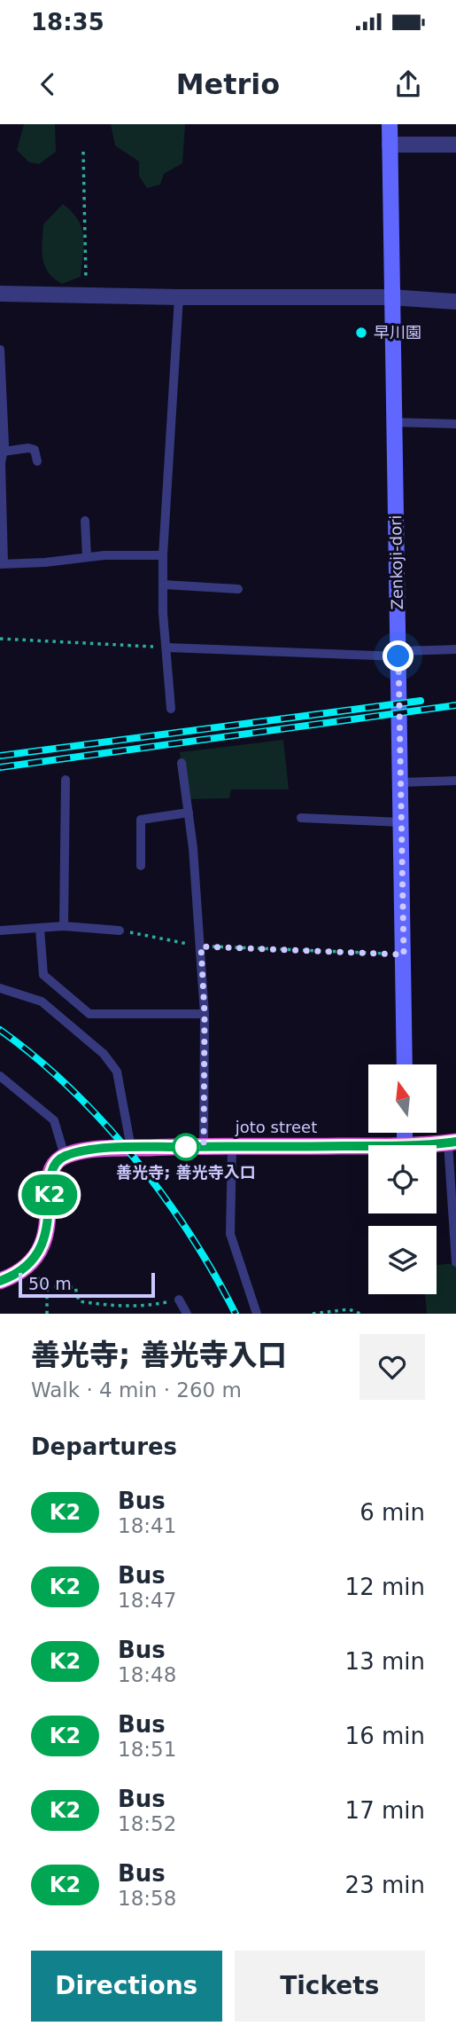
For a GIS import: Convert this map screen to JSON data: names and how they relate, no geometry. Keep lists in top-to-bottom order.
{
  "streets": {
    "highway": ["joto street"],
    "main road": ["Zenkoji-dori"]
  },
  "places": ["早川園", "善光寺; 善光寺入口"],
  "lines": ["bus line K2"],
  "scale_bar": "50 m",
  "north": "top",
  "page": {
    "status": "18:35",
    "header": "Metrio",
    "on_map": "K2",
    "scale": "50 m",
    "heading": [
      ["善光寺; 善光寺入口", "Walk · 4 min · 260 m"],
      "Departures"
    ],
    "list": [
      {
        "mark": "K2",
        "name": "Bus",
        "note": "18:41",
        "value": "6 min"
      },
      {
        "mark": "K2",
        "name": "Bus",
        "note": "18:47",
        "value": "12 min"
      },
      {
        "mark": "K2",
        "name": "Bus",
        "note": "18:48",
        "value": "13 min"
      },
      {
        "mark": "K2",
        "name": "Bus",
        "note": "18:51",
        "value": "16 min"
      },
      {
        "mark": "K2",
        "name": "Bus",
        "note": "18:52",
        "value": "17 min"
      },
      {
        "mark": "K2",
        "name": "Bus",
        "note": "18:58",
        "value": "23 min"
      }
    ],
    "buttons": ["Directions", "Tickets"]
  }
}
